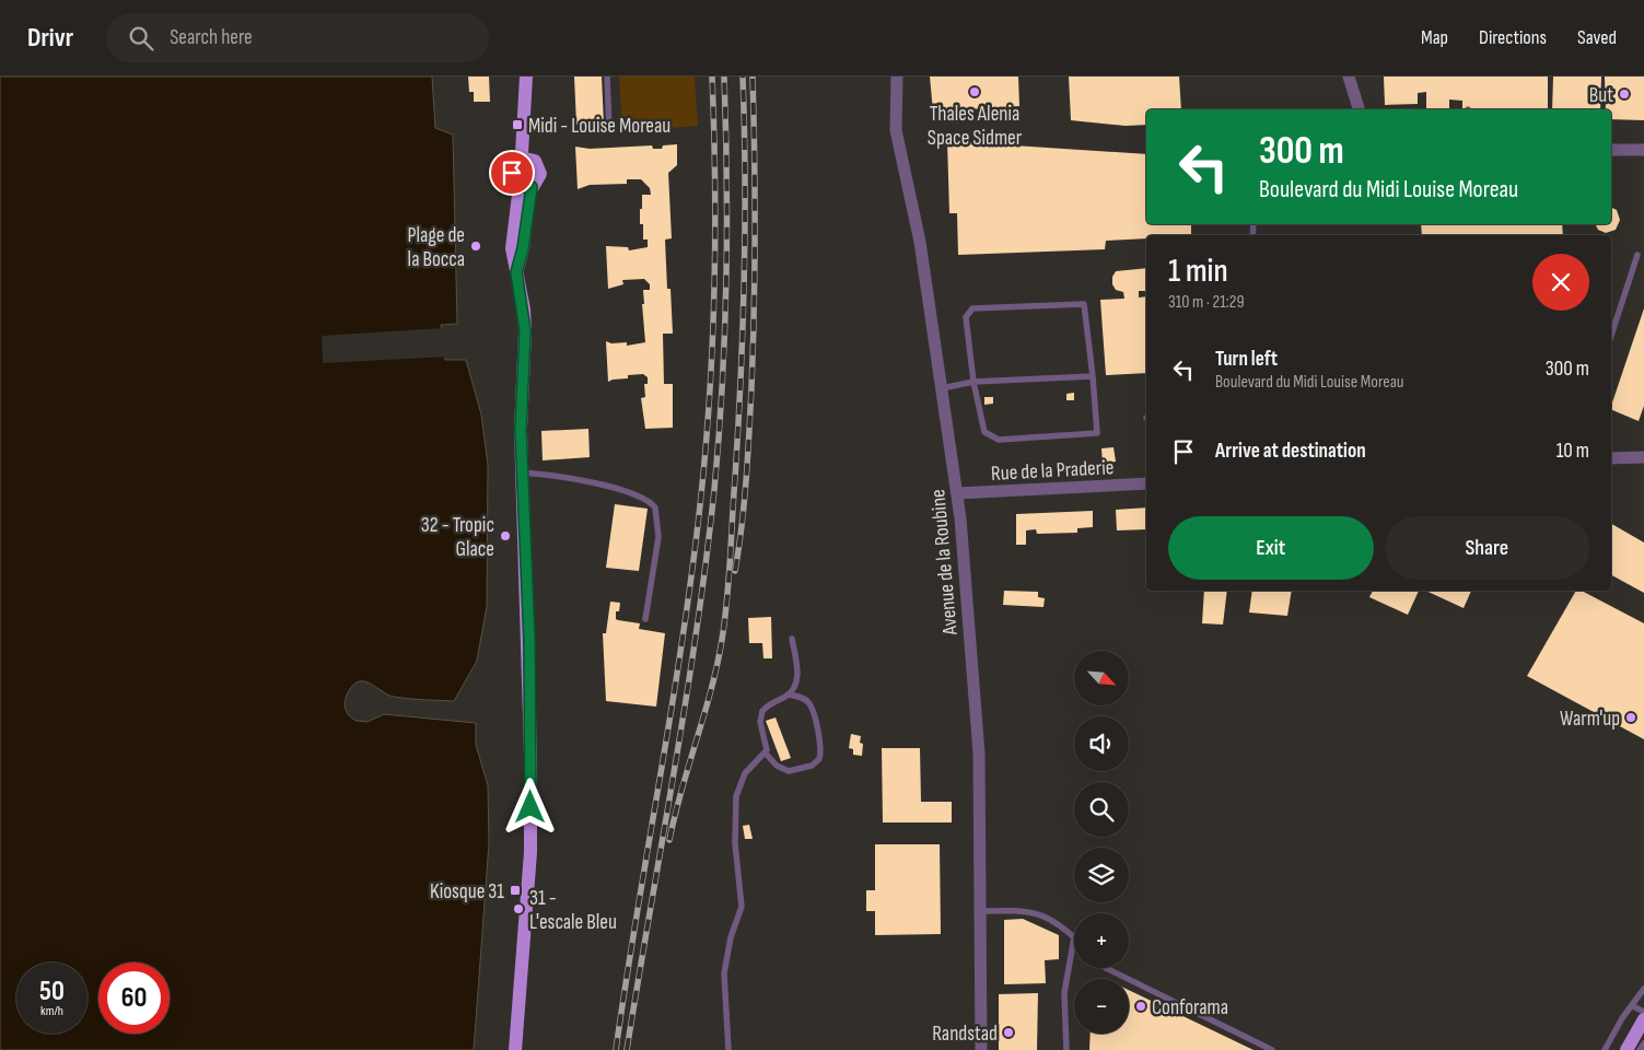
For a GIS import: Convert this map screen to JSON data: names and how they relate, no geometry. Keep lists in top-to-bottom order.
{
  "streets": {
    "street": ["Rue de la Praderie", "Avenue de la Roubine"]
  },
  "crossings": [
    ["Rue de la Praderie", "Avenue de la Roubine"]
  ],
  "places": {
    "other": [
      "Thales Alenia Space Sidmer",
      "But",
      "Plage de la Bocca",
      "32 - Tropic Glace",
      "Warm'up",
      "31 - L'escale Bleu",
      "Conforama",
      "Randstad"
    ],
    "transit": ["Midi - Louise Moreau", "Kiosque 31"]
  },
  "north": "bottom right",
  "page": {
    "header": "Drivr",
    "search": "Search here",
    "nav": ["Map", "Directions", "Saved"],
    "turn": ["300 m", "Boulevard du Midi Louise Moreau"],
    "heading": ["1 min", "310 m · 21:29"],
    "list": [
      {
        "name": "Turn left",
        "note": "Boulevard du Midi Louise Moreau",
        "value": "300 m"
      },
      {
        "name": "Arrive at destination",
        "value": "10 m"
      }
    ],
    "buttons": ["Exit", "Share"],
    "map_buttons": ["+", "−"],
    "speed": "50 km/h",
    "limit": "60"
  }
}
